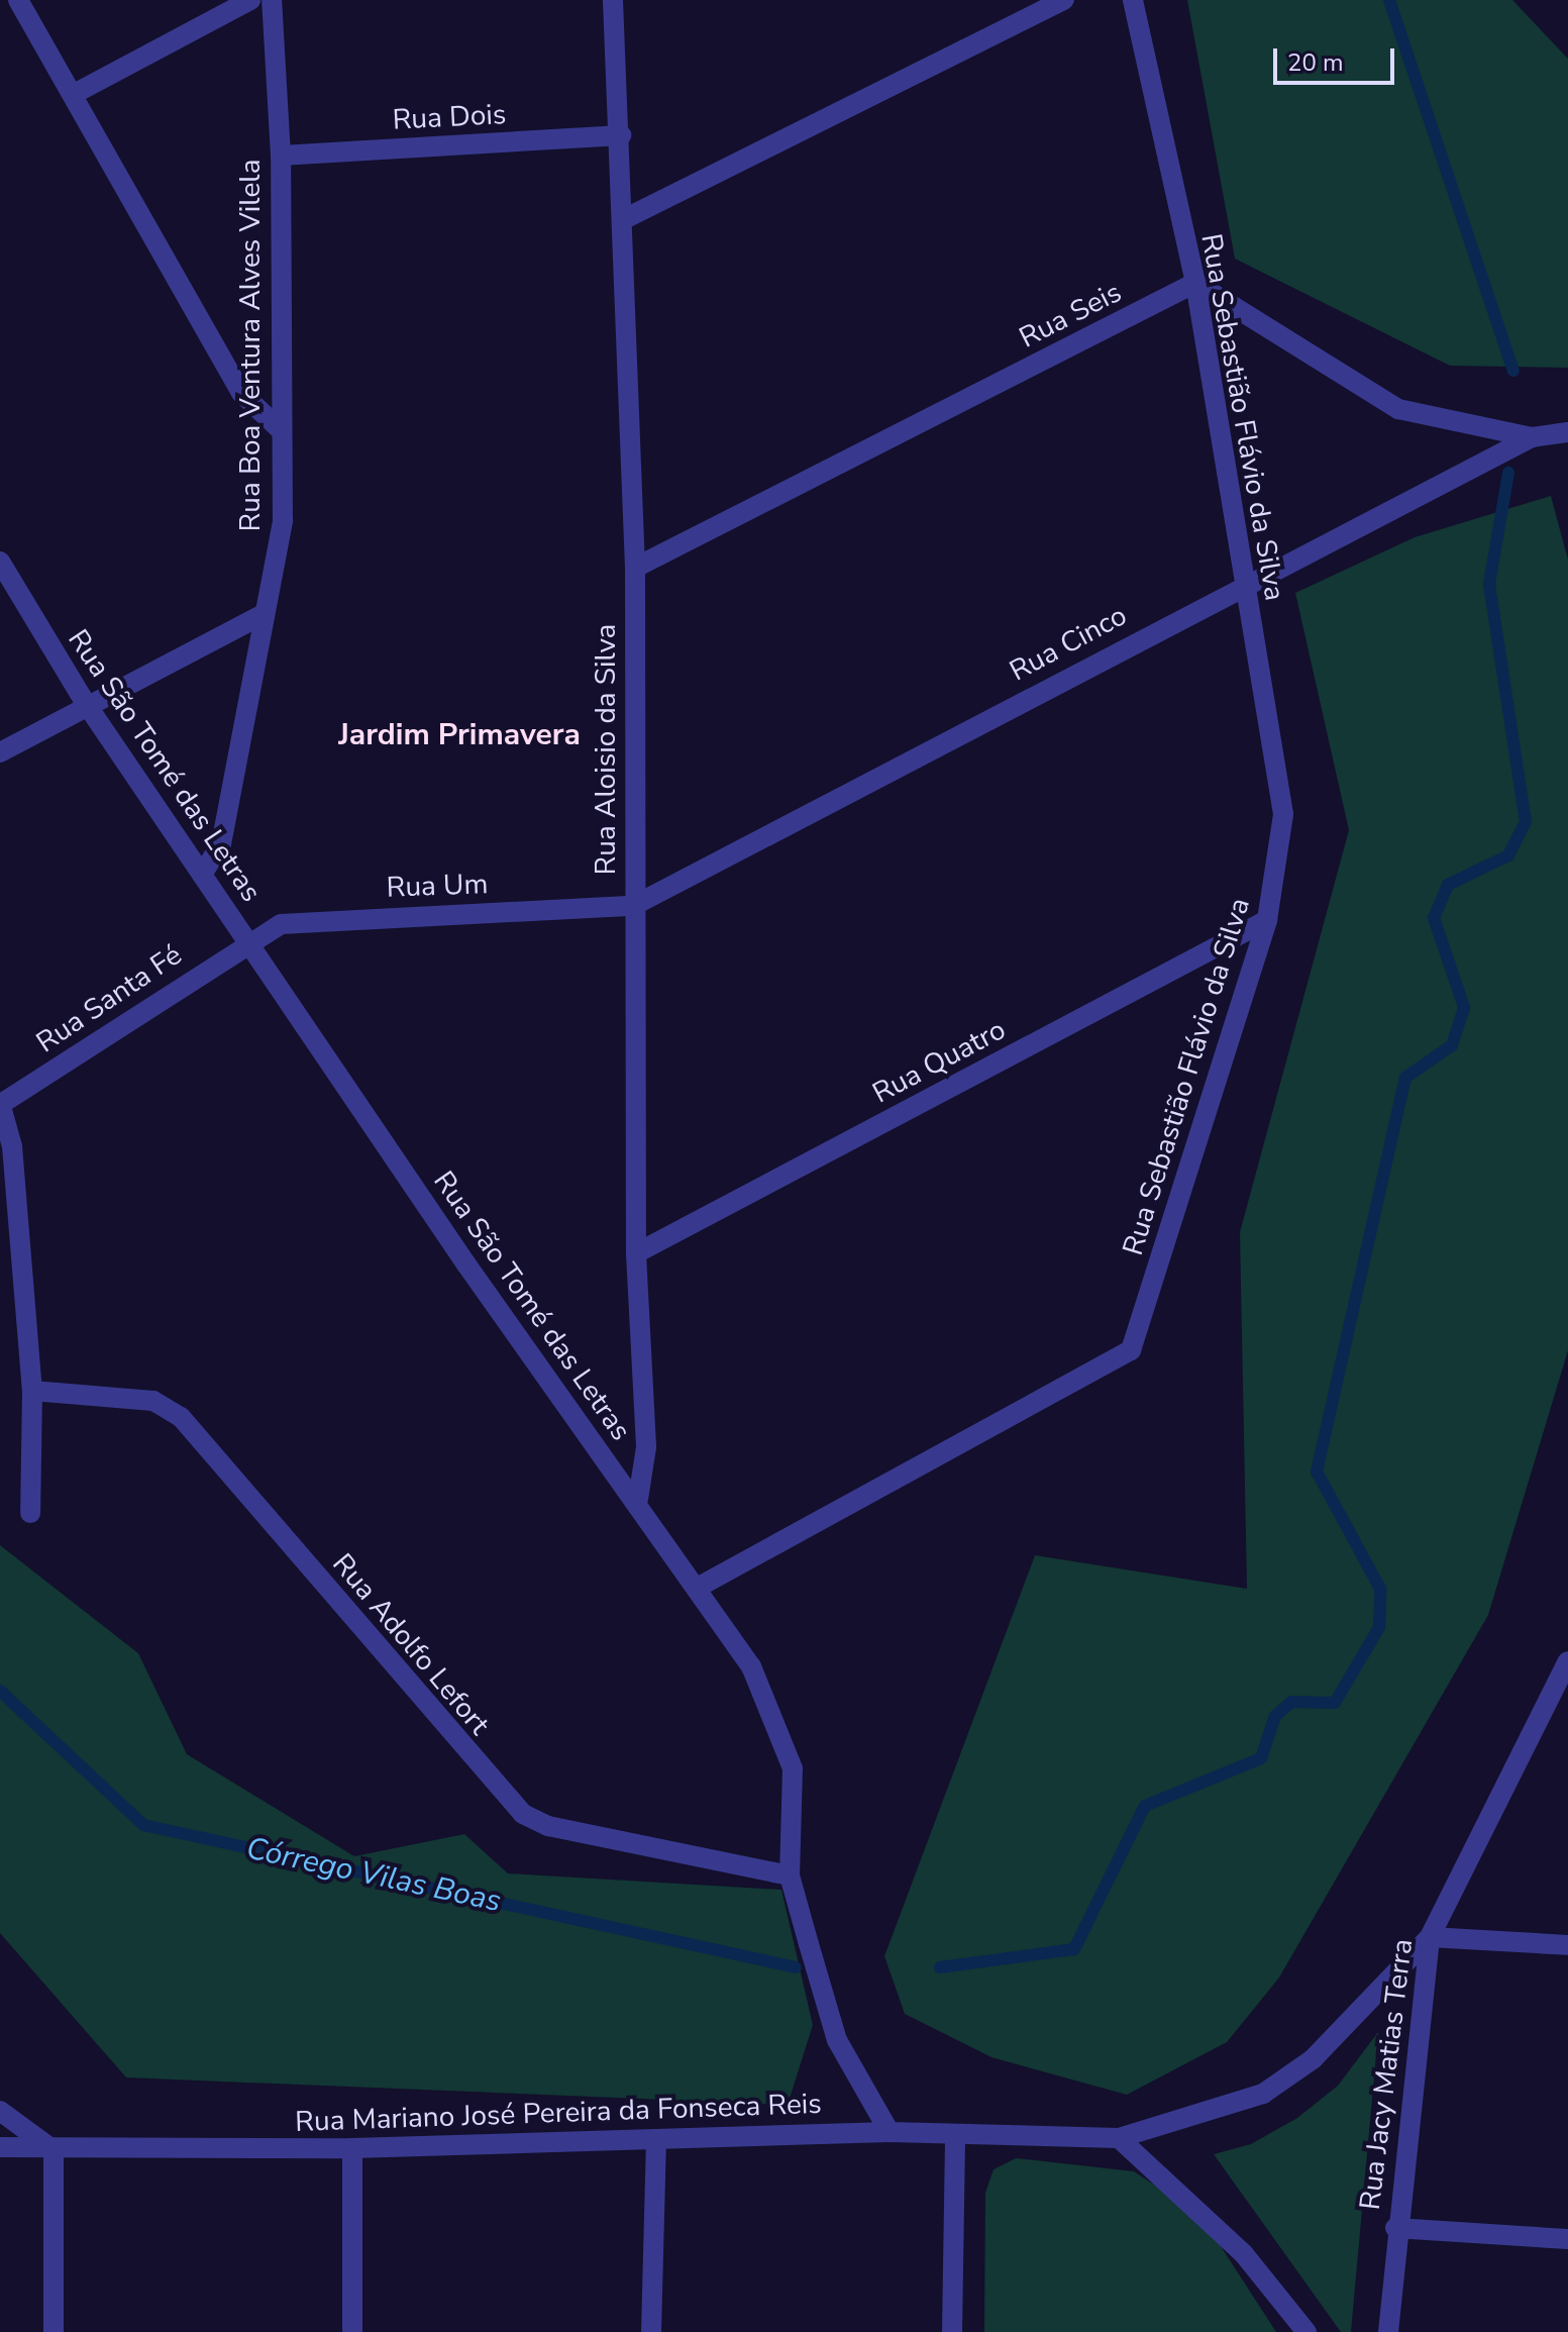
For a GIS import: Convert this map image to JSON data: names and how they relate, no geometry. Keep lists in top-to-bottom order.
{
  "streets": {
    "street": [
      "Rua Dois",
      "Rua Seis",
      "Rua Boa Ventura Alves Vilela",
      "Rua Sebastião Flávio da Silva",
      "Rua Cinco",
      "Rua Aloisio da Silva",
      "Rua São Tomé das Letras",
      "Rua Um",
      "Rua Santa Fé",
      "Rua Quatro",
      "Rua Adolfo Lefort",
      "Rua Jacy Matias Terra",
      "Rua Mariano José Pereira da Fonseca Reis"
    ]
  },
  "crossings": [
    ["Rua Dois", "Rua Boa Ventura Alves Vilela"],
    ["Rua Dois", "Rua Aloisio da Silva"],
    ["Rua Seis", "Rua Sebastião Flávio da Silva"],
    ["Rua Seis", "Rua Aloisio da Silva"],
    ["Rua Boa Ventura Alves Vilela", "Rua São Tomé das Letras"],
    ["Rua Sebastião Flávio da Silva", "Rua Cinco"],
    ["Rua Sebastião Flávio da Silva", "Rua São Tomé das Letras"],
    ["Rua Sebastião Flávio da Silva", "Rua Quatro"],
    ["Rua Cinco", "Rua Aloisio da Silva"],
    ["Rua Cinco", "Rua Um"],
    ["Rua Aloisio da Silva", "Rua São Tomé das Letras"],
    ["Rua Aloisio da Silva", "Rua Um"],
    ["Rua Aloisio da Silva", "Rua Quatro"],
    ["Rua São Tomé das Letras", "Rua Um"],
    ["Rua São Tomé das Letras", "Rua Santa Fé"],
    ["Rua São Tomé das Letras", "Rua Adolfo Lefort"],
    ["Rua São Tomé das Letras", "Rua Mariano José Pereira da Fonseca Reis"],
    ["Rua Um", "Rua Santa Fé"],
    ["Rua Jacy Matias Terra", "Rua Mariano José Pereira da Fonseca Reis"]
  ],
  "districts": ["Jardim Primavera"],
  "water": ["Córrego Vilas Boas"],
  "scale_bar": "20 m"
}
